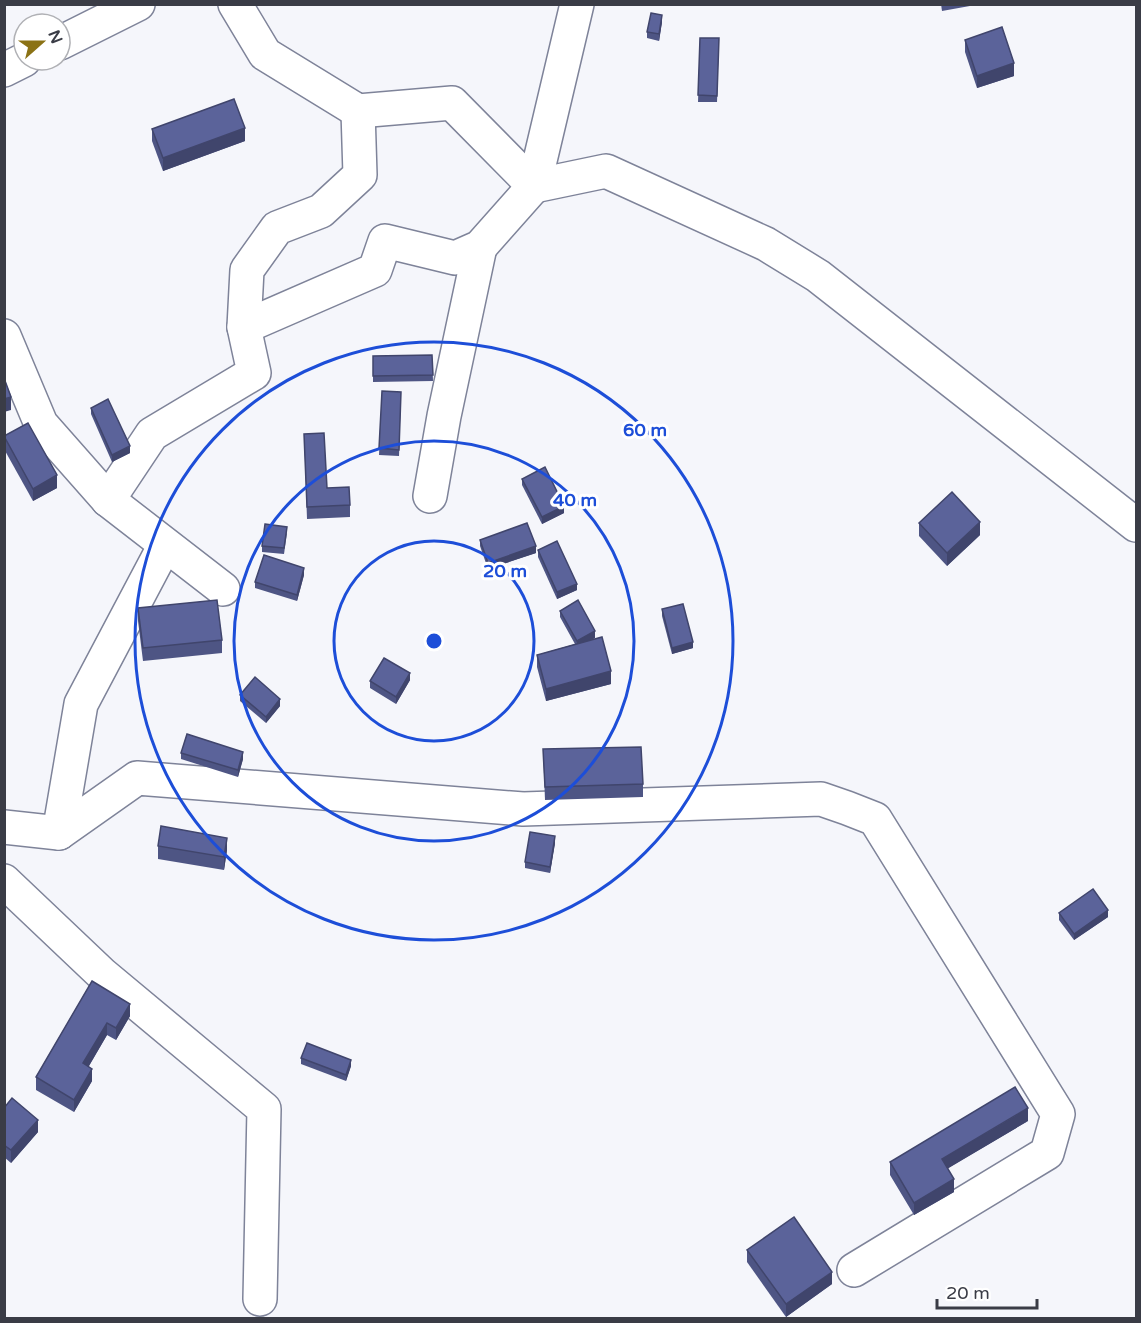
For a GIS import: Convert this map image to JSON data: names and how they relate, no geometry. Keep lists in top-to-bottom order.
{
  "scale_bar": "20 m",
  "north": "right",
  "rings": ["60 m", "40 m", "20 m"]
}
